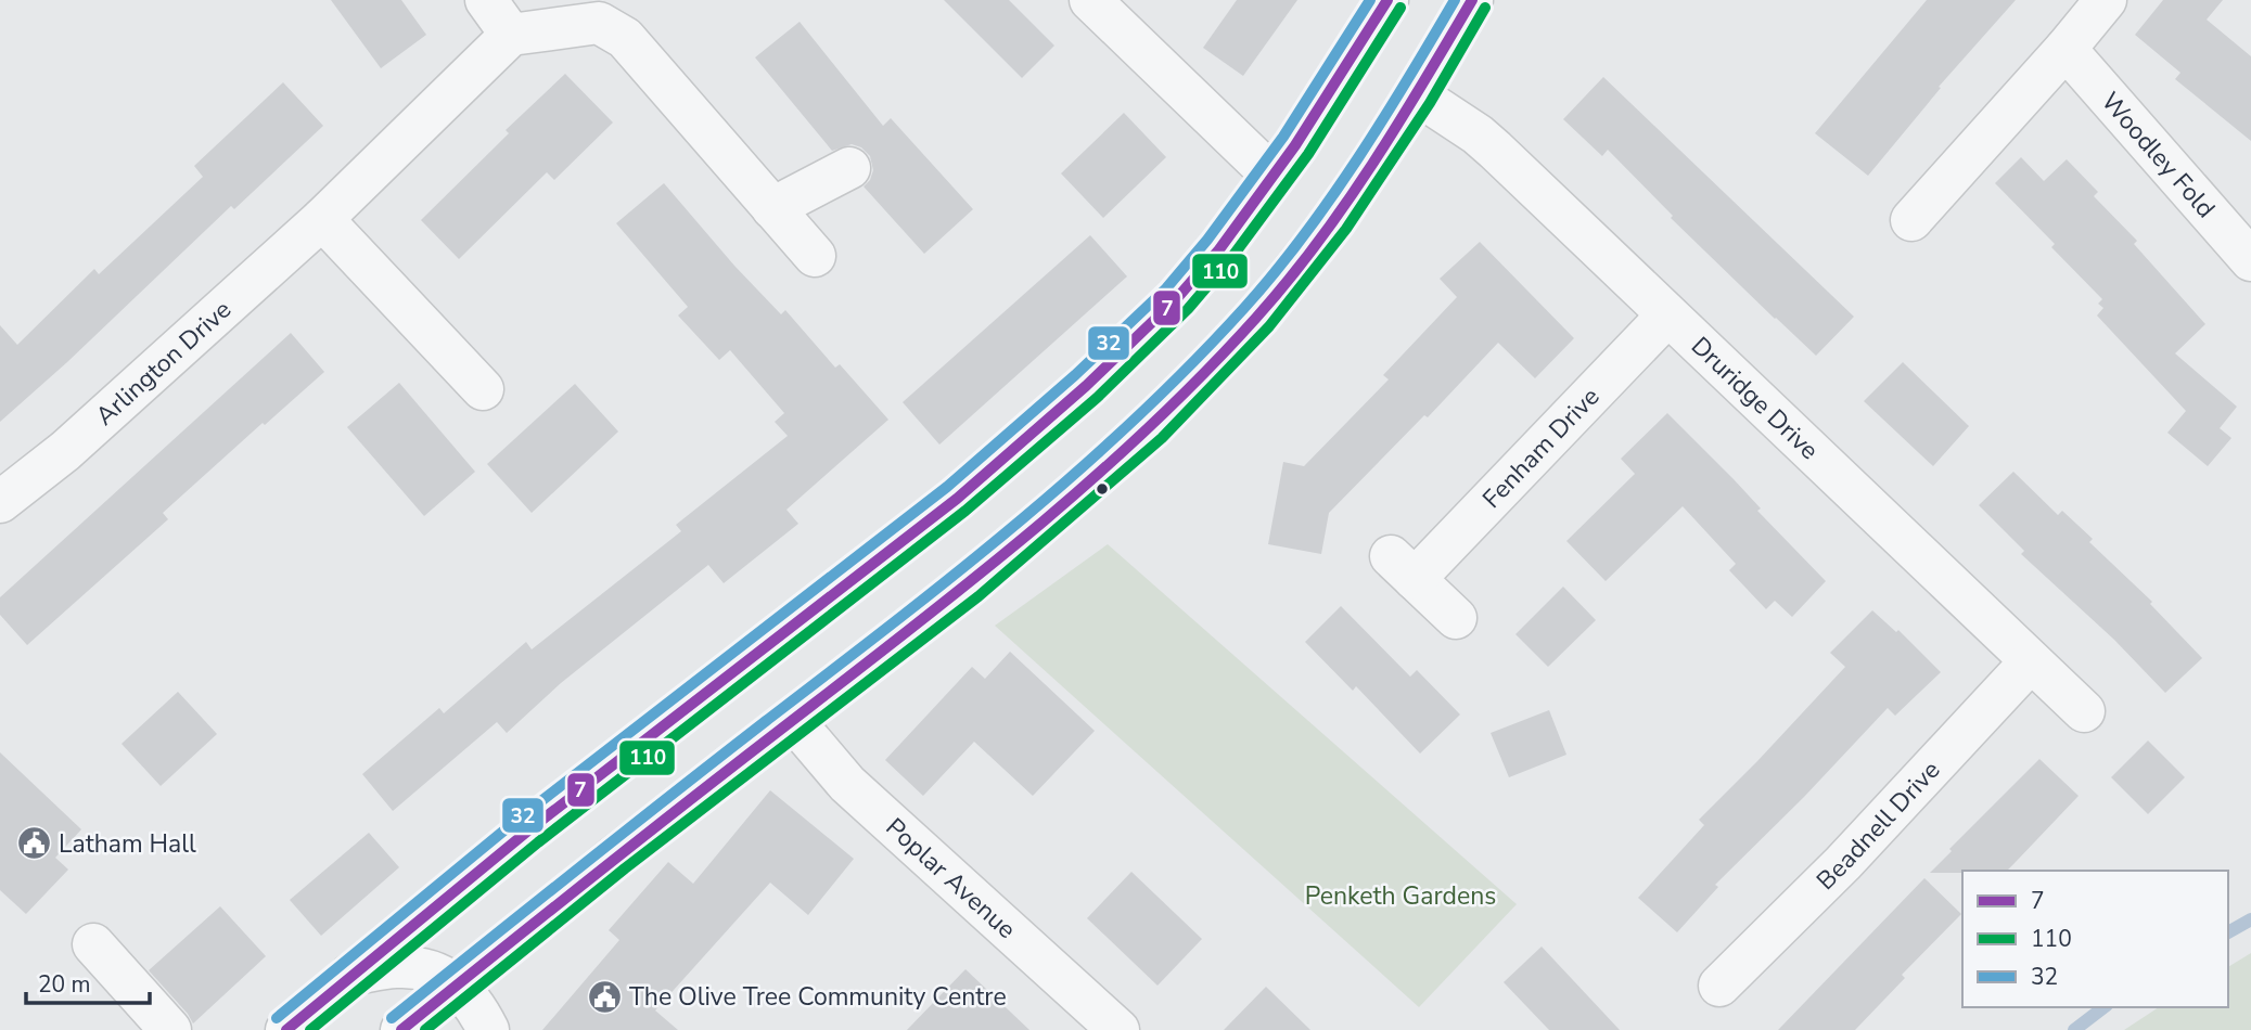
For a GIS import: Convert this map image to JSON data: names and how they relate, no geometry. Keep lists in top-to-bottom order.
{
  "streets": {
    "street": [
      "Woodley Fold",
      "Arlington Drive",
      "Druridge Drive",
      "Fenham Drive",
      "Beadnell Drive",
      "Poplar Avenue"
    ]
  },
  "crossings": [
    ["Druridge Drive", "Fenham Drive"],
    ["Druridge Drive", "Beadnell Drive"]
  ],
  "parks": ["Penketh Gardens"],
  "places": {
    "public building": ["Latham Hall", "The Olive Tree Community Centre"]
  },
  "lines": ["transit line 7", "transit line 32", "transit line 110"],
  "legend": ["7", "110", "32"],
  "scale_bar": "20 m"
}
